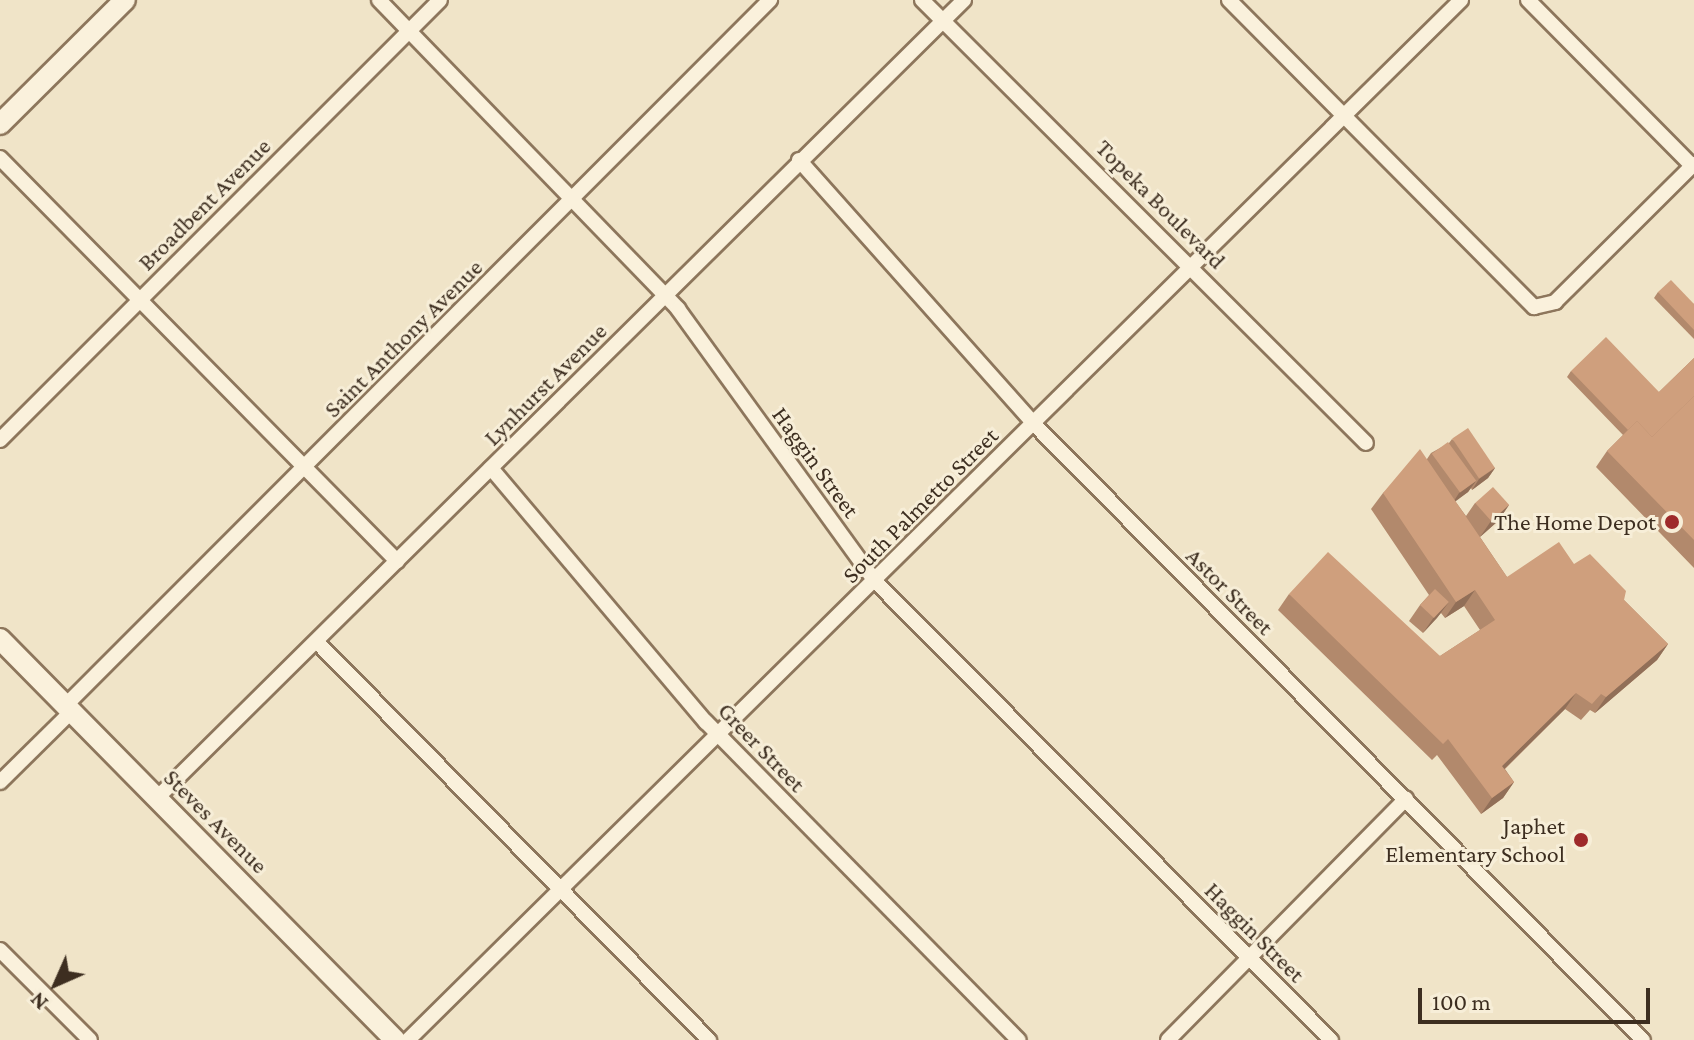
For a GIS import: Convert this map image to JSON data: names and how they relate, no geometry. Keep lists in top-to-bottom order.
{
  "streets": {
    "street": [
      "Broadbent Avenue",
      "Topeka Boulevard",
      "Saint Anthony Avenue",
      "Lynhurst Avenue",
      "Haggin Street",
      "South Palmetto Street",
      "Astor Street",
      "Greer Street",
      "Steves Avenue"
    ]
  },
  "crossings": [
    ["Broadbent Avenue", "Haggin Street"],
    ["Topeka Boulevard", "Lynhurst Avenue"],
    ["Topeka Boulevard", "South Palmetto Street"],
    ["Saint Anthony Avenue", "Haggin Street"],
    ["Saint Anthony Avenue", "Steves Avenue"],
    ["Lynhurst Avenue", "Haggin Street"],
    ["Lynhurst Avenue", "Astor Street"],
    ["Lynhurst Avenue", "Greer Street"],
    ["Lynhurst Avenue", "Steves Avenue"],
    ["Haggin Street", "South Palmetto Street"],
    ["South Palmetto Street", "Astor Street"],
    ["South Palmetto Street", "Greer Street"]
  ],
  "places": ["The Home Depot", "Japhet Elementary School"],
  "scale_bar": "100 m",
  "north": "bottom left"
}
